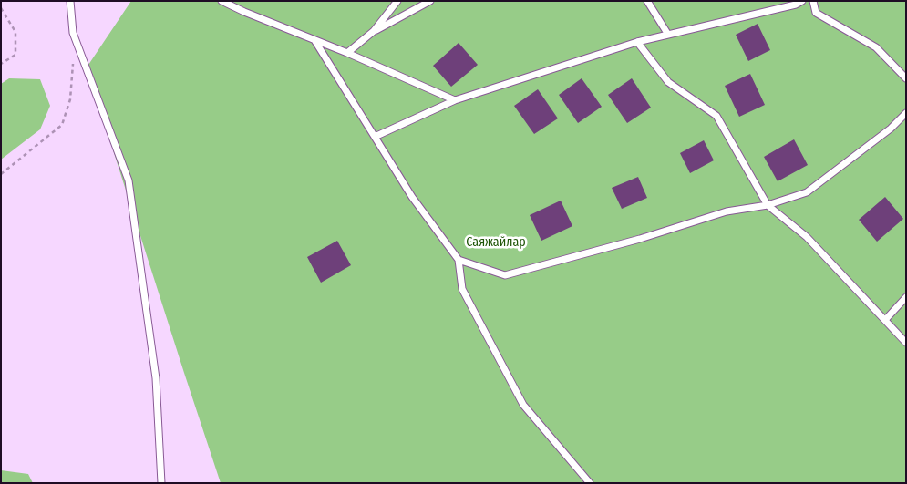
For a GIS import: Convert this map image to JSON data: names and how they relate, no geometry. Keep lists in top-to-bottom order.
{
  "parks": ["Саяжайлар"]
}
